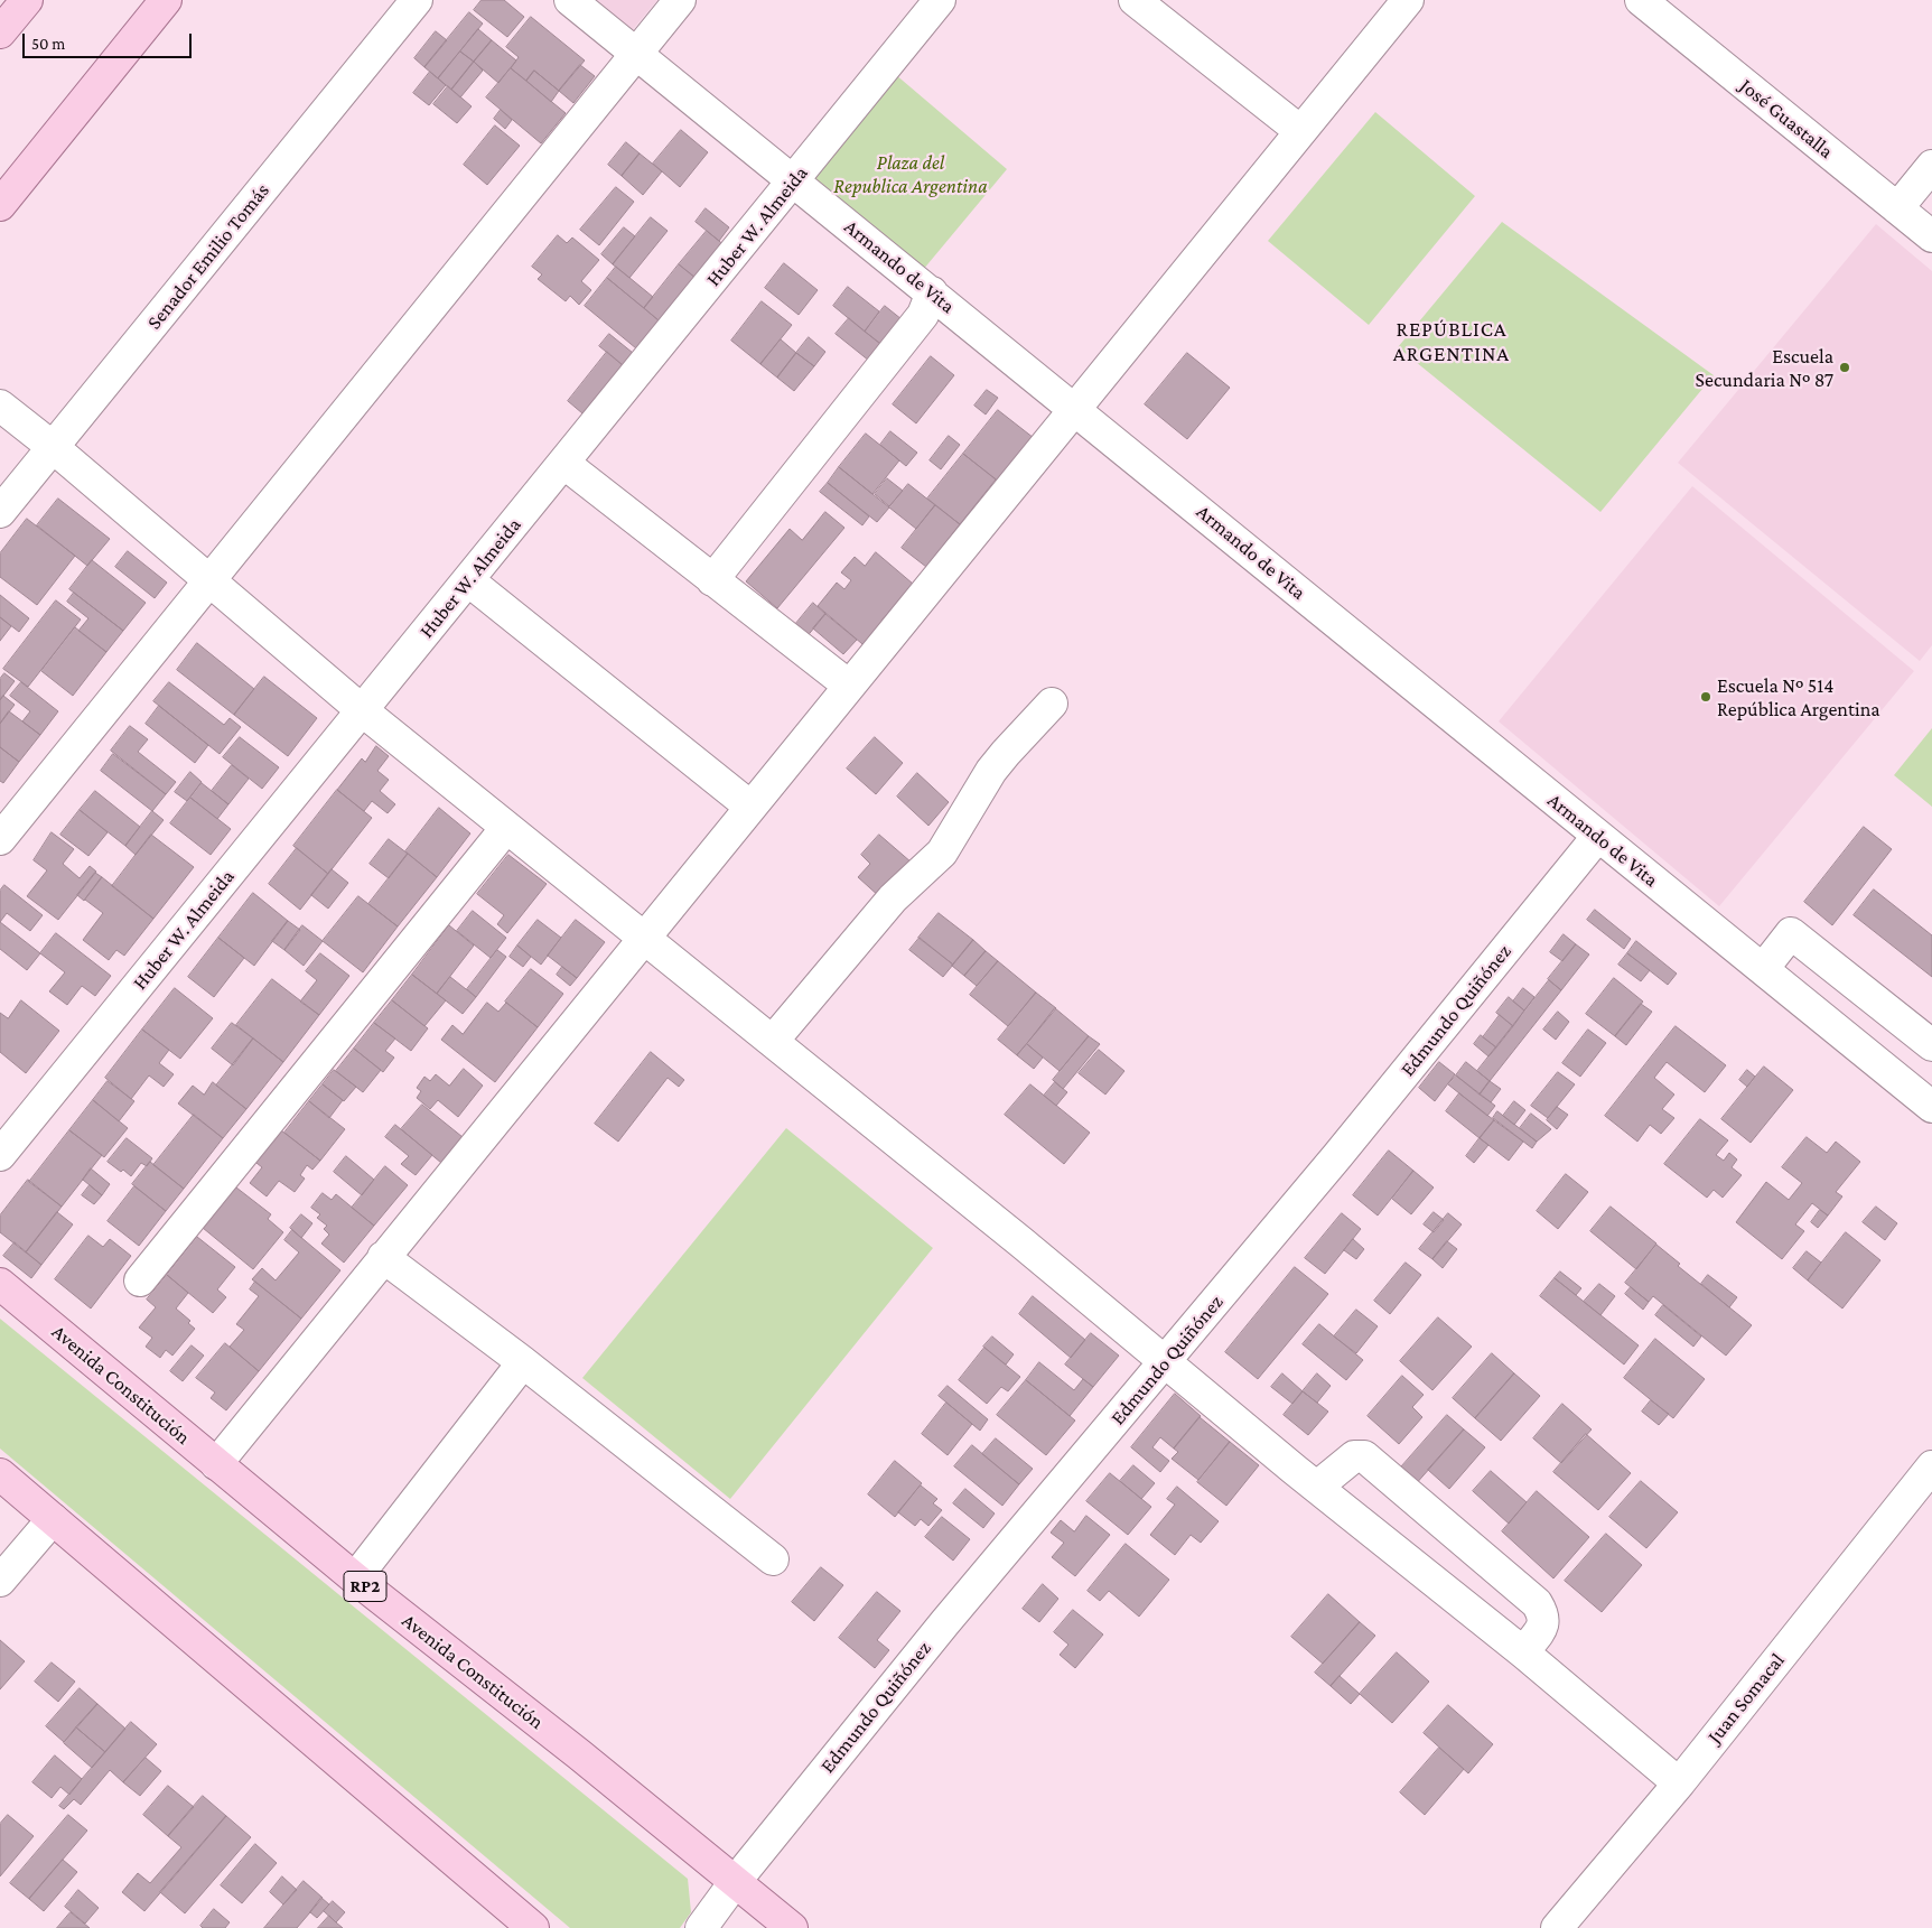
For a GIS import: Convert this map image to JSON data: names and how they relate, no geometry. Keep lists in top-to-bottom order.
{
  "streets": {
    "main road": ["Avenida Constitución", "RP2"],
    "street": [
      "José Guastalla",
      "Huber W. Almeida",
      "Senador Emilio Tomás",
      "Armando de Vita",
      "Edmundo Quiñónez",
      "Juan Somacal"
    ]
  },
  "crossings": [
    ["Huber W. Almeida", "Armando de Vita"],
    ["Armando de Vita", "Edmundo Quiñónez"],
    ["Edmundo Quiñónez", "Avenida Constitución"]
  ],
  "districts": ["REPÚBLICA ARGENTINA"],
  "parks": ["Plaza del Republica Argentina"],
  "places": ["Escuela Secundaria Nº 87", "Escuela Nº 514 República Argentina"],
  "scale_bar": "50 m"
}
